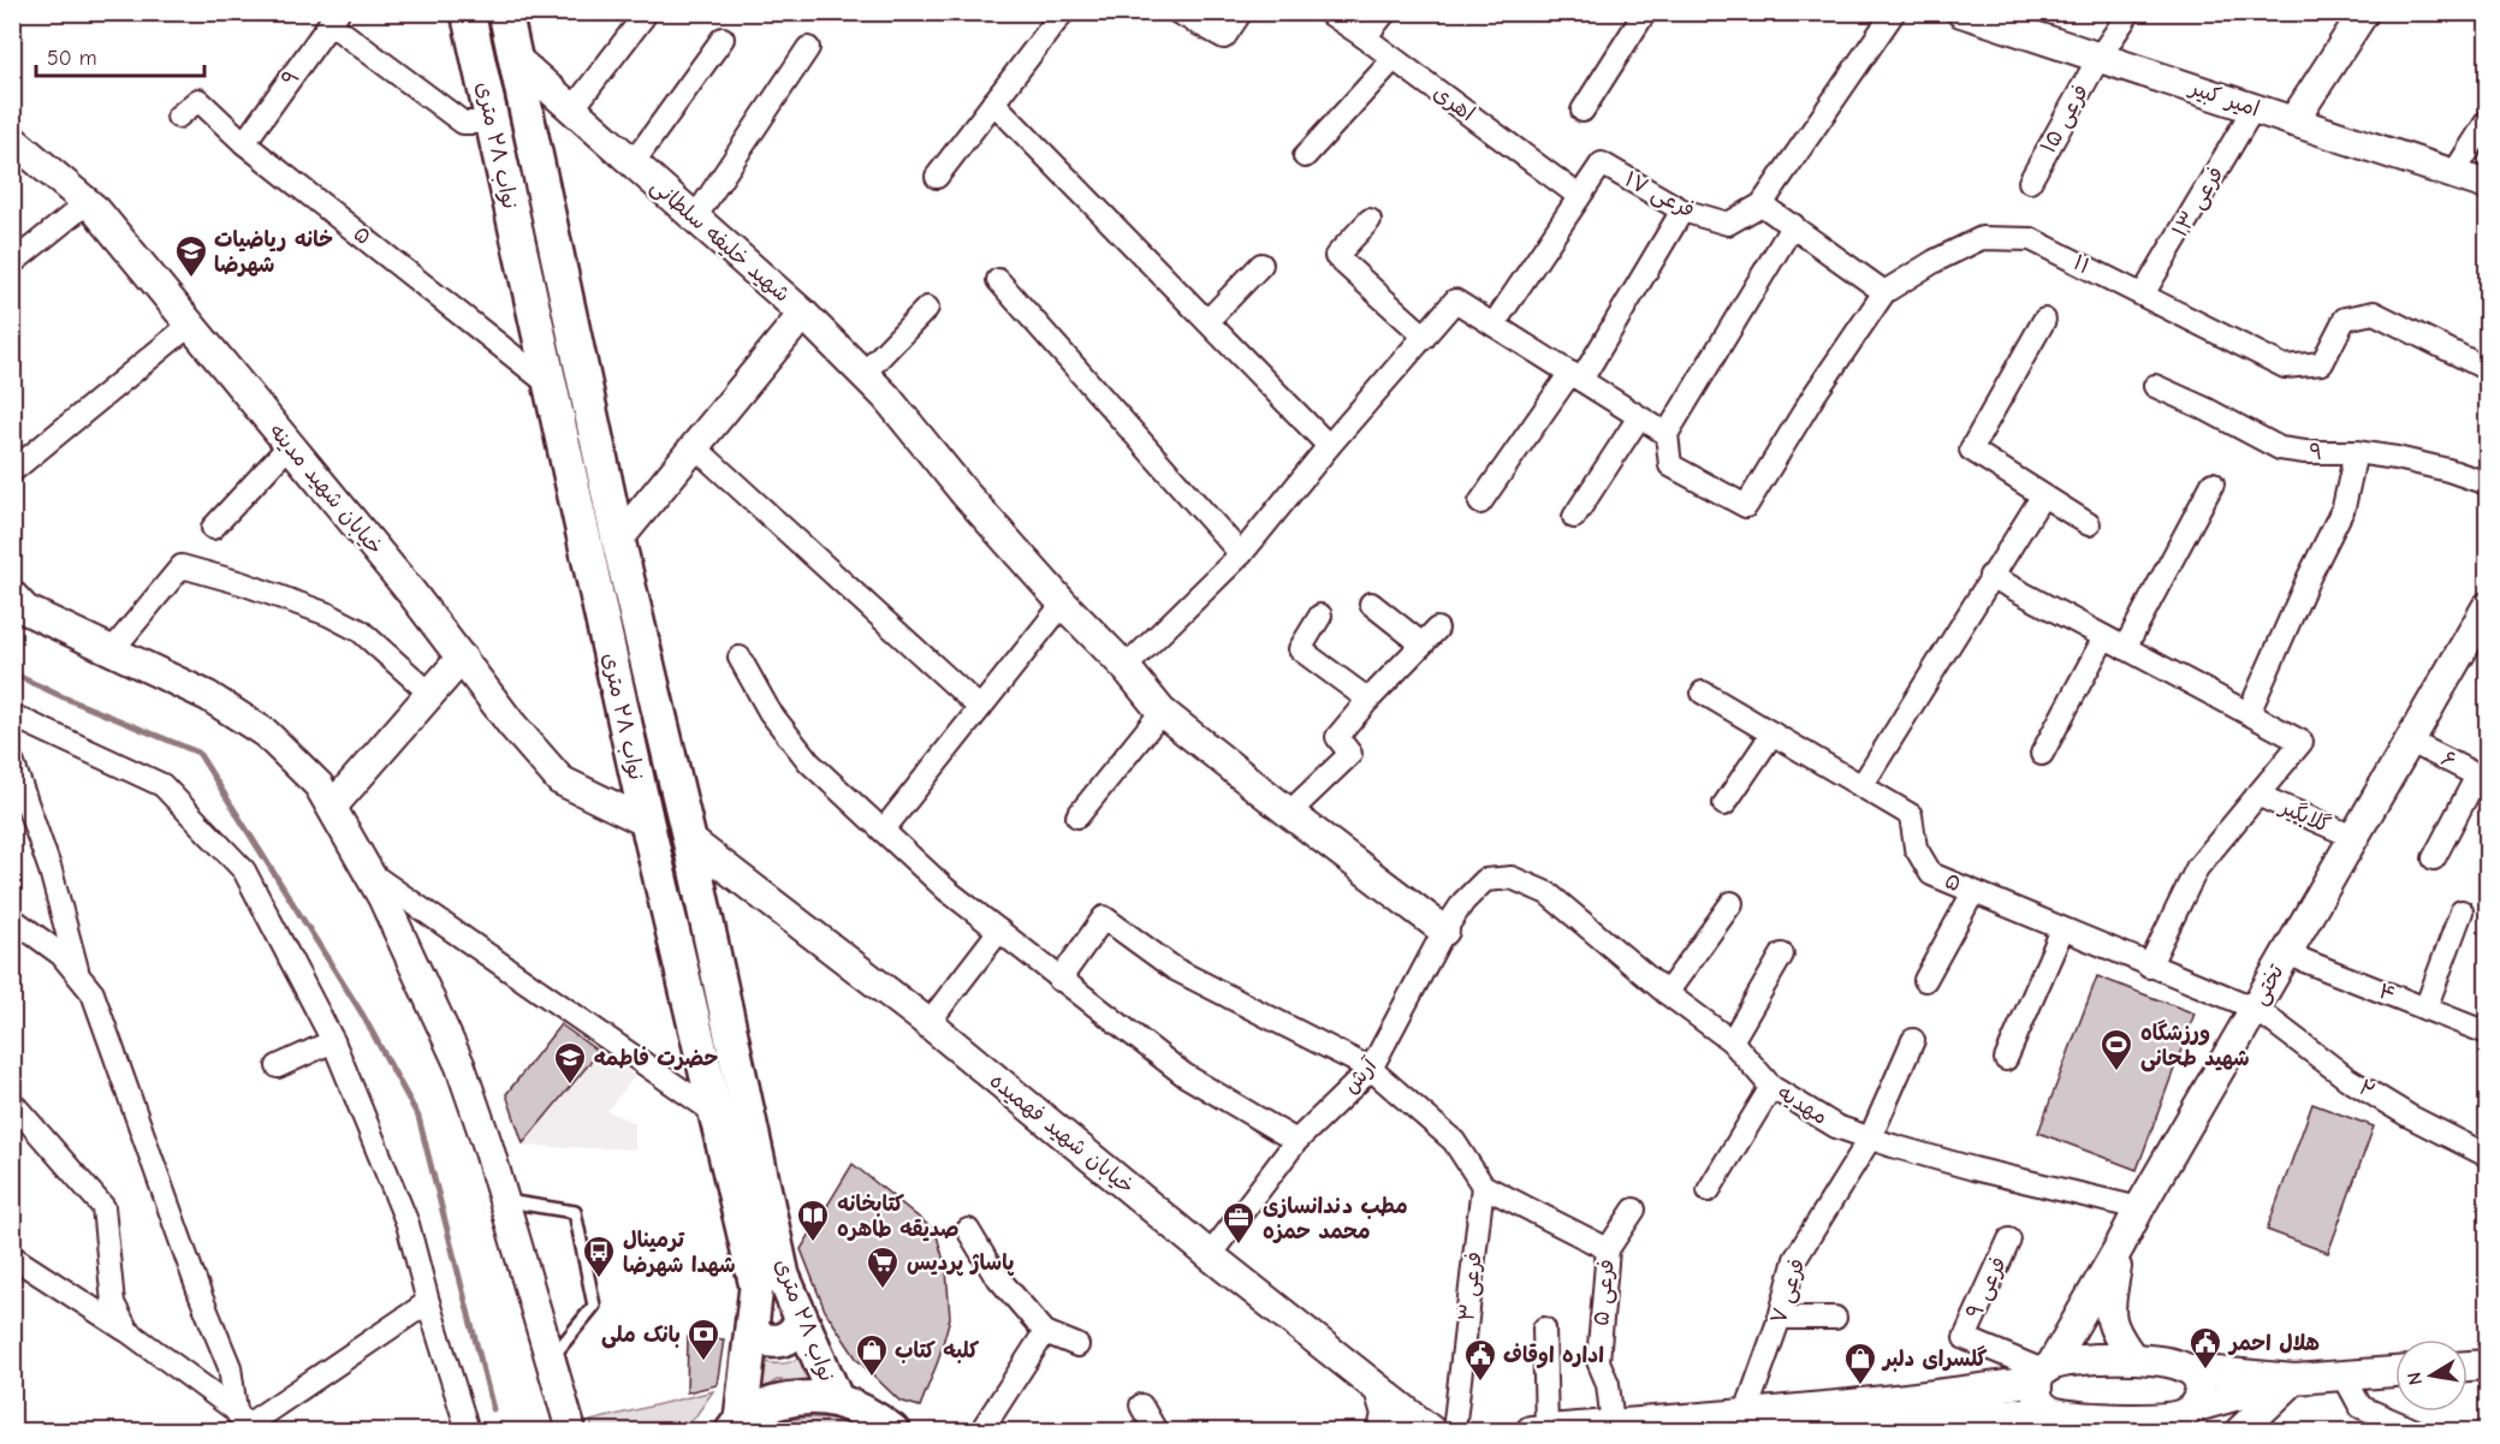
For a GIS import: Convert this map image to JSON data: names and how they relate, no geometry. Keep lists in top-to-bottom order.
{
  "streets": {
    "main road": ["نواب ۲۸ متری"],
    "street": [
      "۹",
      "امیر کبیر",
      "اهری",
      "فرعی ۱۵",
      "فرعی ۱۷",
      "فرعی ۱۳",
      "۵",
      "شهید خلیفه سلطانی",
      "۱۱",
      "خیابان شهید مدینه",
      "۶",
      "گلابگیر",
      "تختی",
      "۴",
      "آرش",
      "۲",
      "مهدیه",
      "خیابان شهید فهمیده",
      "فرعی ۳",
      "فرعی ۹",
      "فرعی ۷",
      "فرعی ۵"
    ]
  },
  "crossings": [
    ["۹", "۵"],
    ["امیر کبیر", "فرعی ۱۵"],
    ["امیر کبیر", "فرعی ۱۳"],
    ["اهری", "فرعی ۱۷"],
    ["نواب ۲۸ متری", "۵"],
    ["نواب ۲۸ متری", "شهید خلیفه سلطانی"],
    ["نواب ۲۸ متری", "خیابان شهید مدینه"],
    ["نواب ۲۸ متری", "خیابان شهید فهمیده"],
    ["فرعی ۱۳", "۱۱"],
    ["۵", "تختی"],
    ["۵", "۲"],
    ["۶", "تختی"],
    ["گلابگیر", "تختی"],
    ["تختی", "۴"],
    ["تختی", "۲"],
    ["تختی", "مهدیه"],
    ["تختی", "فرعی ۹"],
    ["آرش", "مهدیه"],
    ["آرش", "خیابان شهید فهمیده"],
    ["مهدیه", "فرعی ۷"]
  ],
  "places": {
    "school or university": ["خانه ریاضیات شهرضا", "حضرت فاطمه"],
    "sports": ["ورزشگاه شهید طحانی"],
    "library": ["کتابخانه صدیقه طاهره"],
    "office": ["مطب دندانسازی محمد حمزه"],
    "bus stop": ["ترمینال شهدا شهرضا"],
    "supermarket": ["پاساژ پردیس"],
    "bank": ["بانک ملی"],
    "public building": ["هلال احمر", "اداره اوقاف"],
    "shop": ["کلبه کتاب", "گلسرای دلبر"]
  },
  "scale_bar": "50 m",
  "north": "left"
}
